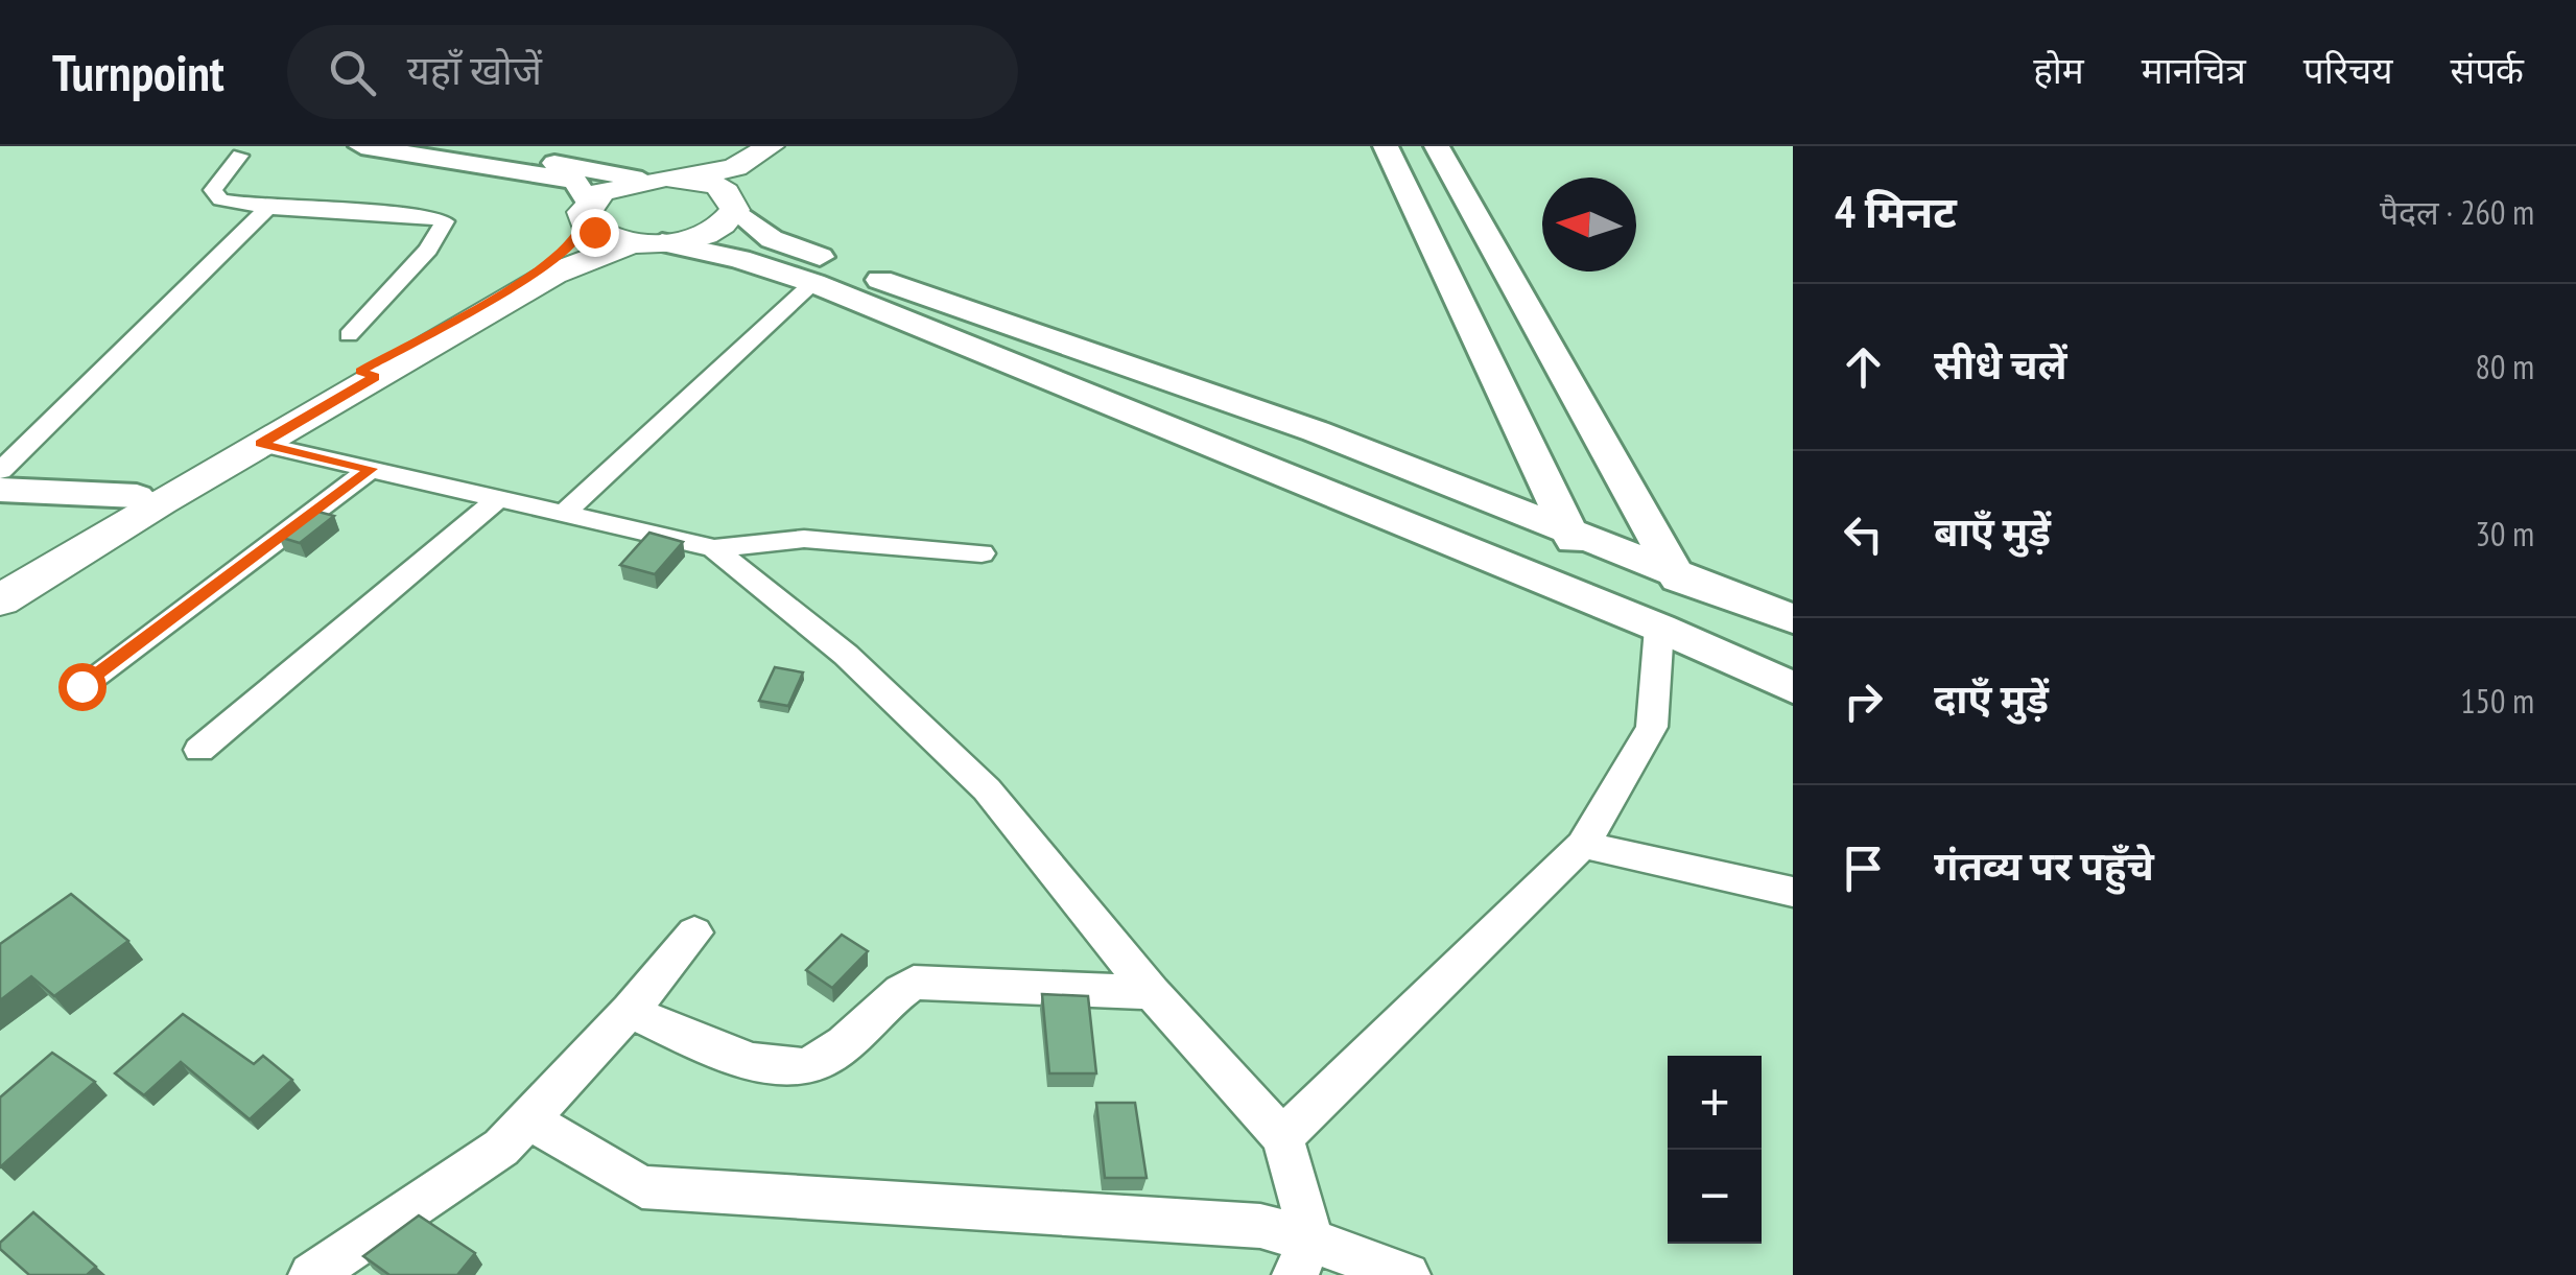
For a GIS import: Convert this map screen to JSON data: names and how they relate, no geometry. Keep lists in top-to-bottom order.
{
  "north": "left",
  "page": {
    "header": "Turnpoint",
    "search": "यहाँ खोजें",
    "nav": [
      "होम",
      "मानचित्र",
      "परिचय",
      "संपर्क"
    ],
    "heading": ["4 मिनट", "पैदल · 260 m"],
    "list": [
      ["सीधे चलें", "80 m"],
      ["बाएँ मुड़ें", "30 m"],
      ["दाएँ मुड़ें", "150 m"],
      "गंतव्य पर पहुँचे"
    ],
    "map_buttons": ["+", "−"]
  }
}
